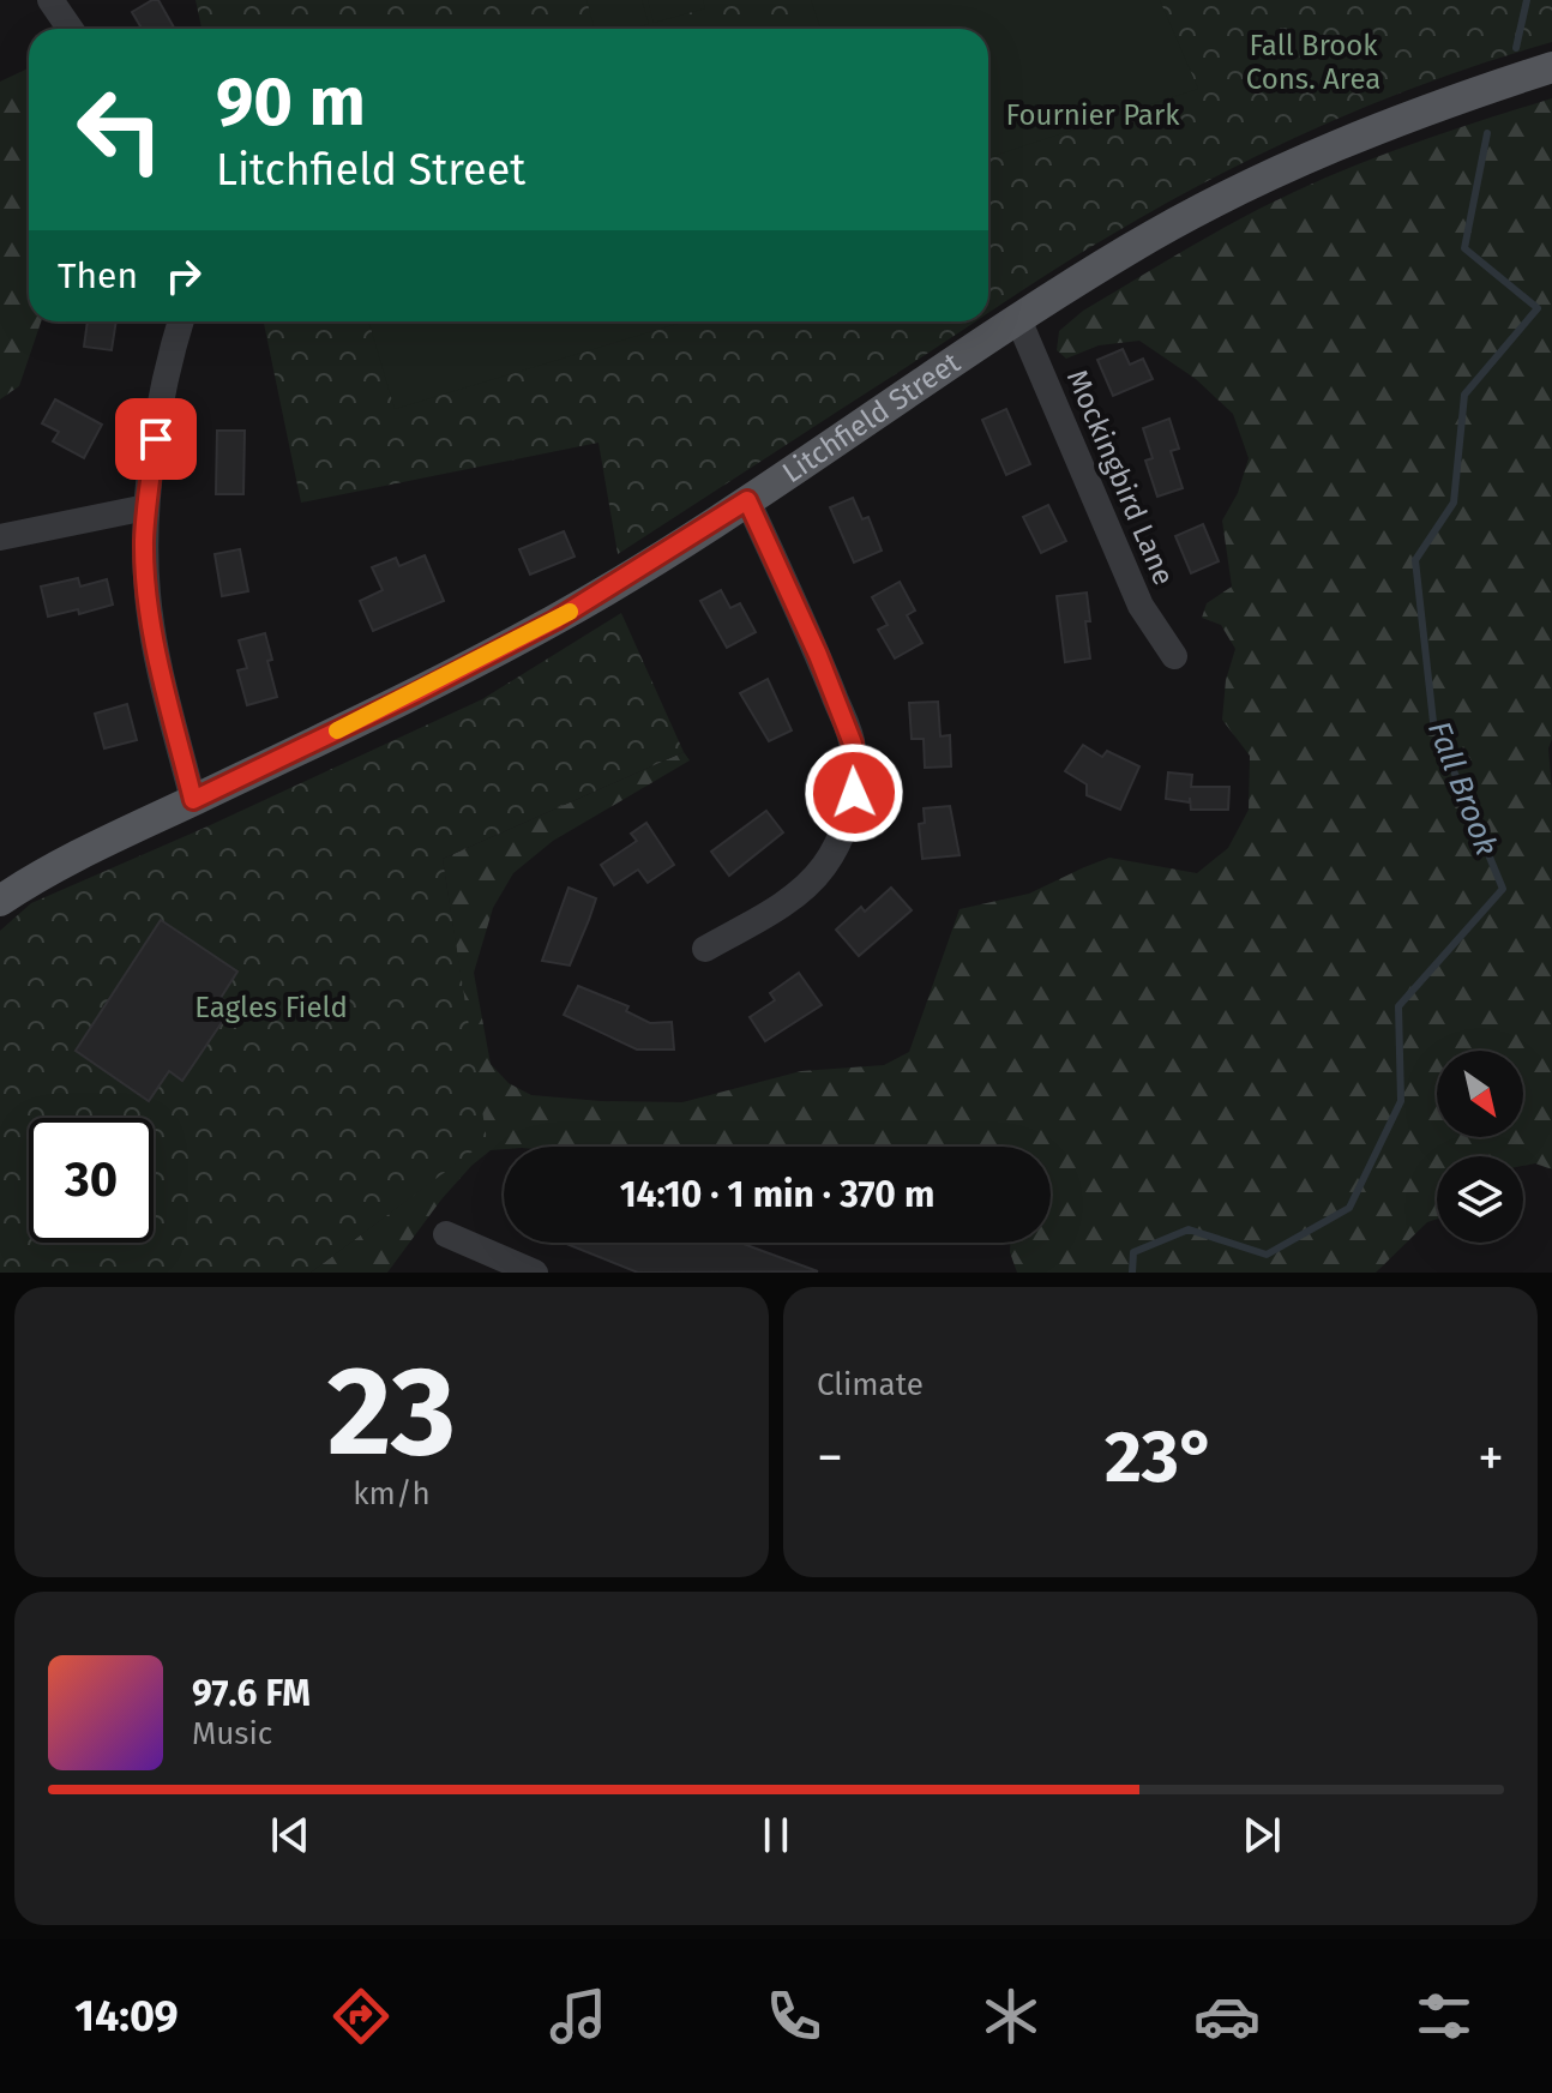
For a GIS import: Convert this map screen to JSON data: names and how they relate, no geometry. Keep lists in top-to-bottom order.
{
  "streets": {
    "main road": ["Litchfield Street"],
    "street": ["Mockingbird Lane"]
  },
  "crossings": [
    ["Litchfield Street", "Mockingbird Lane"]
  ],
  "water": ["Fall Brook"],
  "parks": ["Fall Brook Cons. Area", "Fournier Park", "Eagles Field"],
  "north": "bottom right",
  "page": {
    "turn": ["90 m", "Litchfield Street"],
    "then": "Then",
    "limit": "30",
    "trip": "14:10 · 1 min · 370 m",
    "tile": [
      ["23", "km/h"],
      "Climate"
    ],
    "heat": ["−", "23°", "+"],
    "song": ["97.6 FM", "Music"],
    "tabs": "14:09"
  }
}
